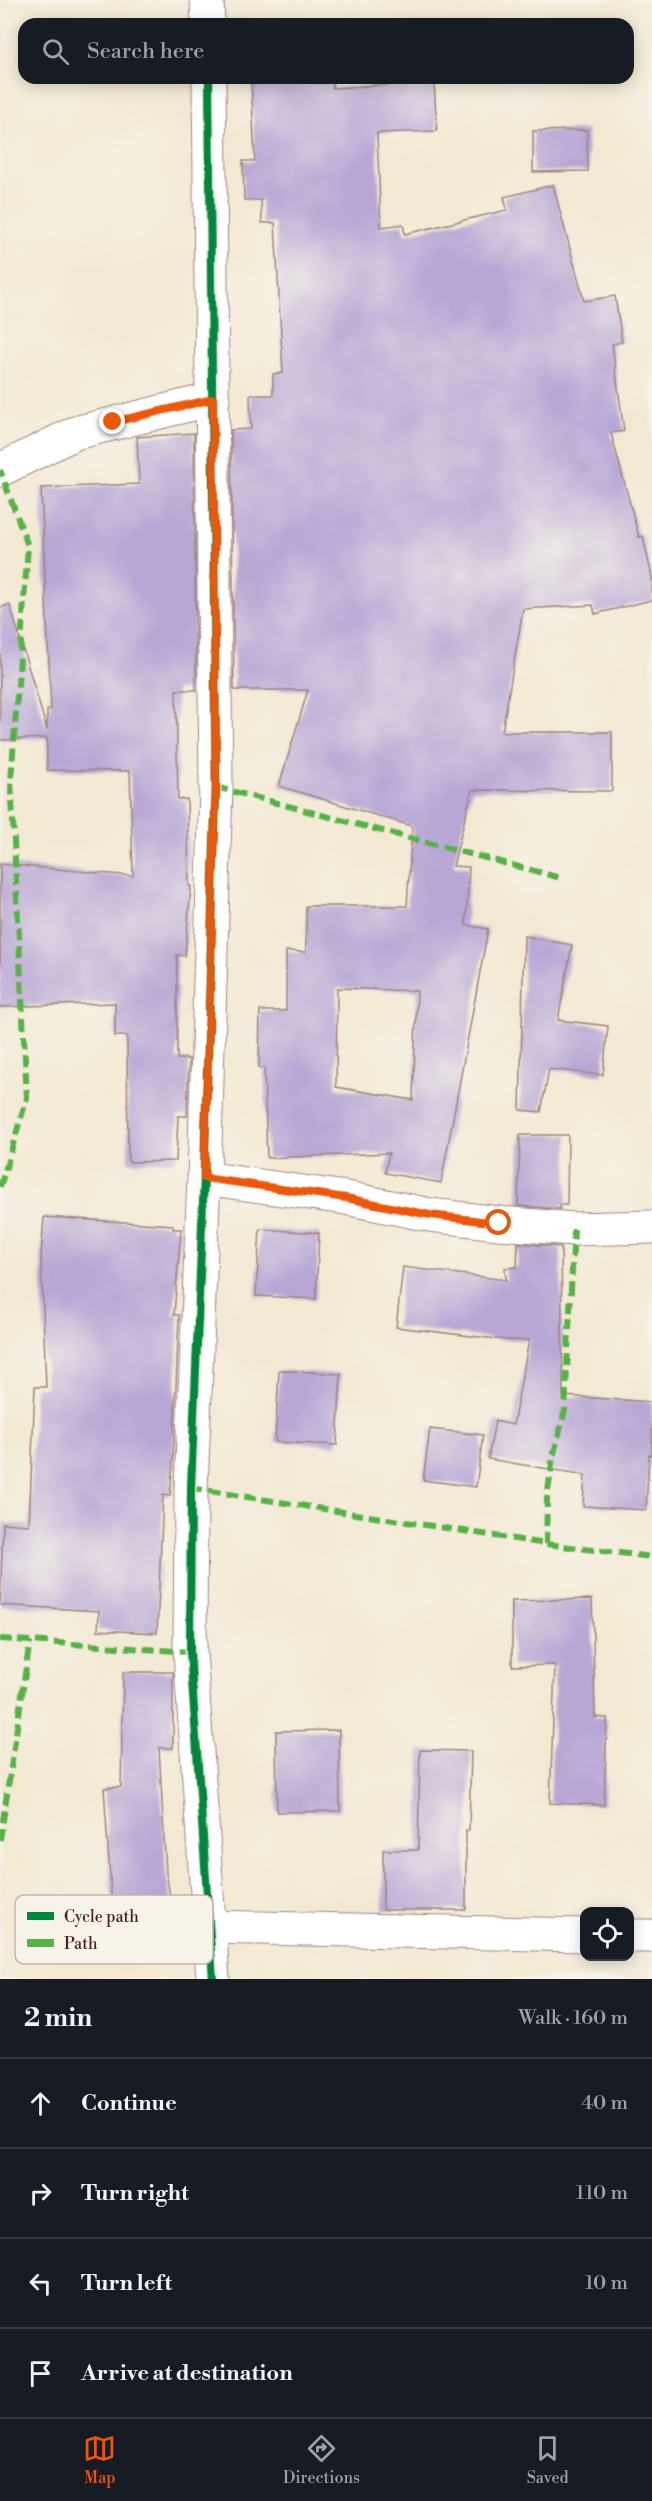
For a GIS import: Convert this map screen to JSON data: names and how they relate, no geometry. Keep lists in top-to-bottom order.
{
  "legend": ["Cycle path", "Path"],
  "page": {
    "search": "Search here",
    "heading": ["2 min", "Walk · 160 m"],
    "list": [
      ["Continue", "40 m"],
      ["Turn right", "110 m"],
      ["Turn left", "10 m"],
      "Arrive at destination"
    ],
    "nav": ["Map", "Directions", "Saved"]
  }
}
